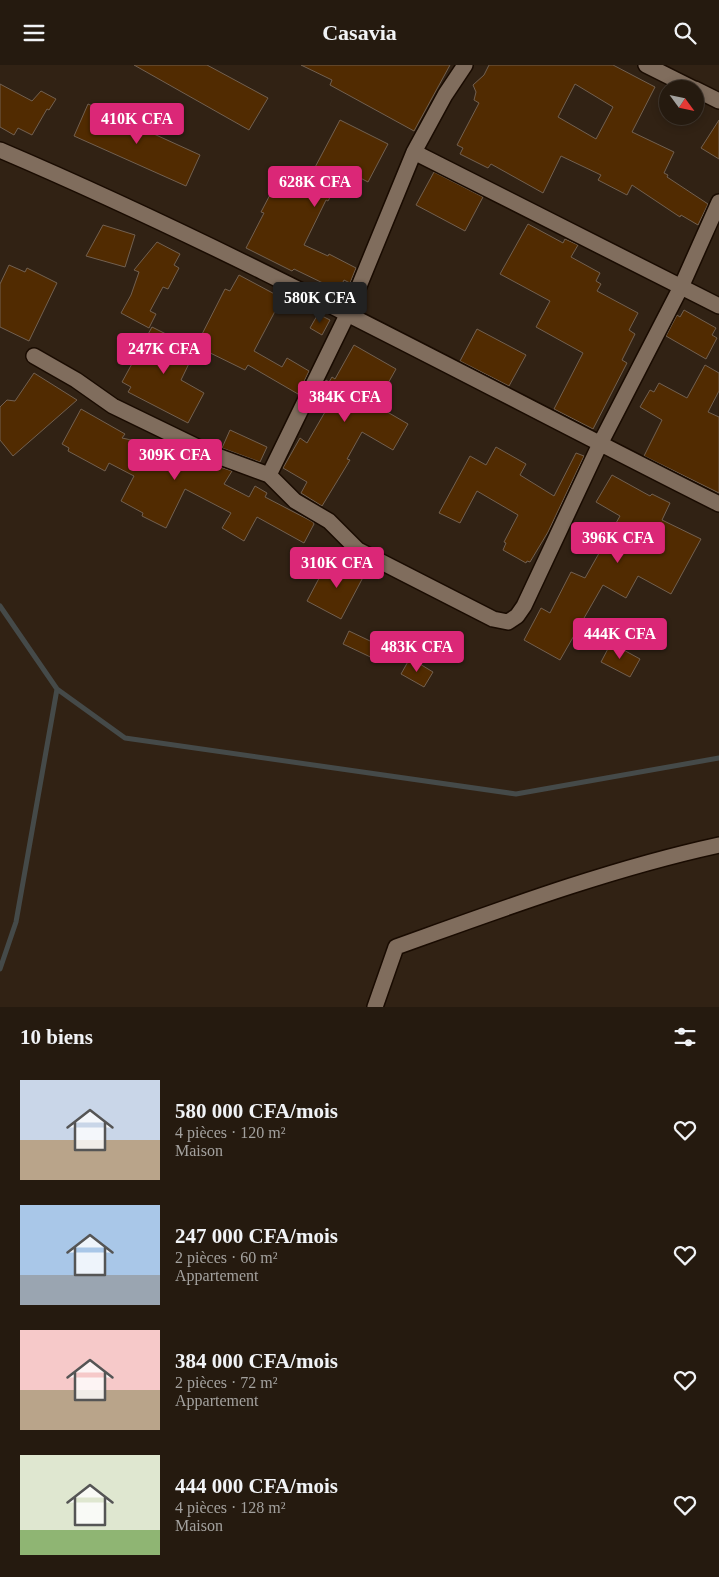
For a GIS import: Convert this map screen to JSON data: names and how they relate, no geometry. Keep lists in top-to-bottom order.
{
  "north": "bottom right",
  "page": {
    "header": "Casavia",
    "price": [
      "410K CFA",
      "628K CFA",
      "580K CFA",
      "247K CFA",
      "384K CFA",
      "309K CFA",
      "396K CFA",
      "310K CFA",
      "444K CFA",
      "483K CFA"
    ],
    "heading": "10 biens",
    "list": [
      {
        "name": "580 000 CFA/mois",
        "note": "4 pièces · 120 m² · Maison"
      },
      {
        "name": "247 000 CFA/mois",
        "note": "2 pièces · 60 m² · Appartement"
      },
      {
        "name": "384 000 CFA/mois",
        "note": "2 pièces · 72 m² · Appartement"
      },
      {
        "name": "444 000 CFA/mois",
        "note": "4 pièces · 128 m² · Maison"
      }
    ]
  }
}
